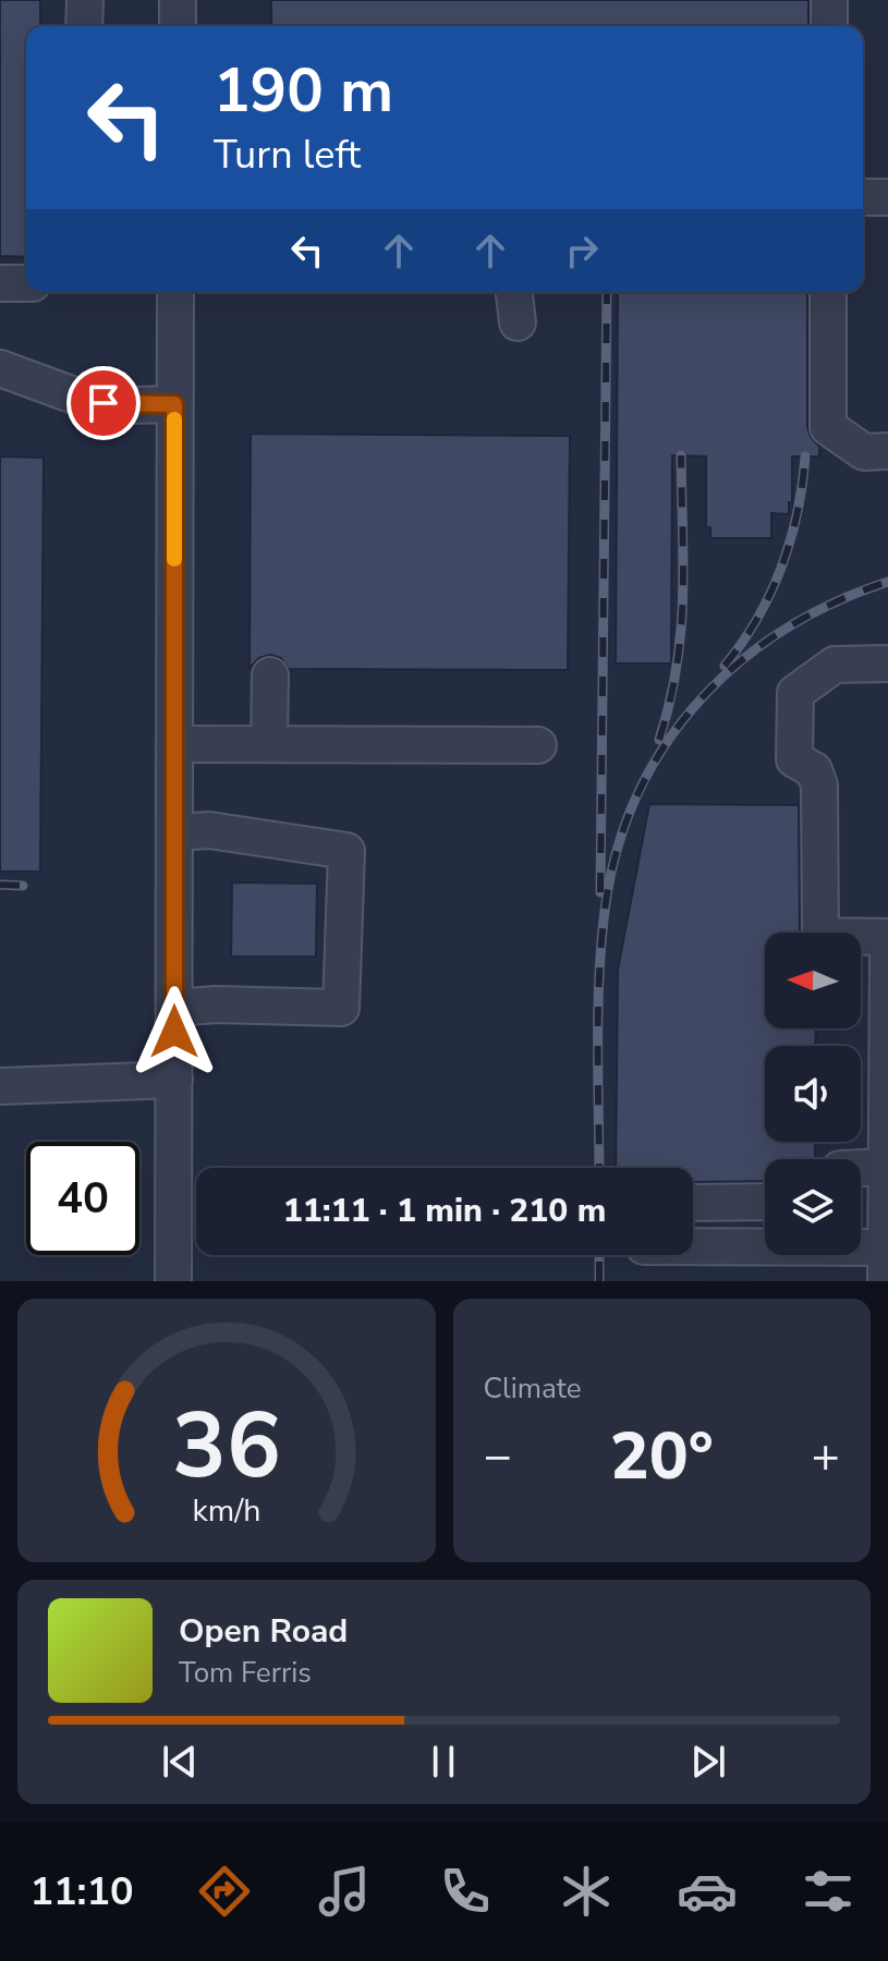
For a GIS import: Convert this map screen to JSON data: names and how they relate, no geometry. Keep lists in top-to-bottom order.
{
  "north": "left",
  "page": {
    "turn": ["190 m", "Turn left"],
    "limit": "40",
    "trip": "11:11 · 1 min · 210 m",
    "tile": "Climate",
    "heat": ["−", "20°", "+"],
    "song": ["Open Road", "Tom Ferris"],
    "tabs": "11:10",
    "gauge": ["36", "km/h"]
  }
}
